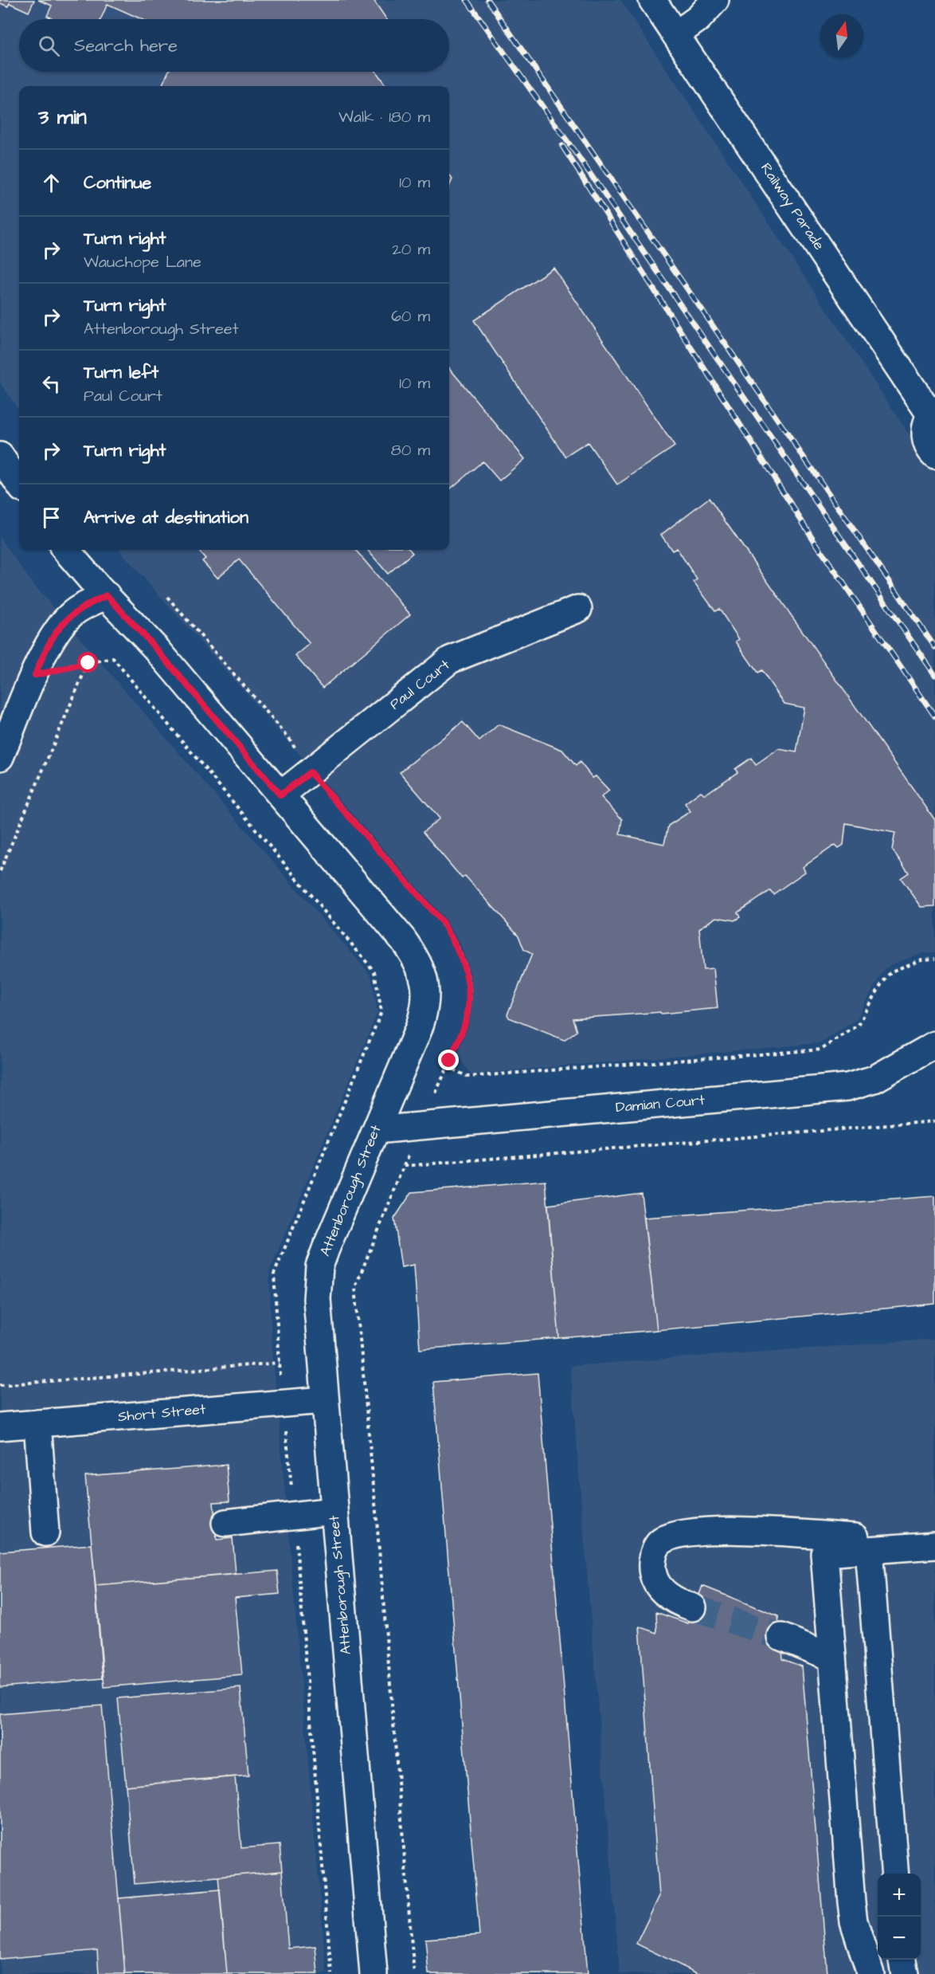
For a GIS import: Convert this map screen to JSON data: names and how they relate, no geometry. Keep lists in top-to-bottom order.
{
  "streets": {
    "street": [
      "Railway Parade",
      "Paul Court",
      "Damian Court",
      "Attenborough Street",
      "Short Street"
    ]
  },
  "crossings": [
    ["Paul Court", "Attenborough Street"],
    ["Damian Court", "Attenborough Street"],
    ["Attenborough Street", "Short Street"]
  ],
  "north": "top",
  "page": {
    "search": "Search here",
    "heading": ["3 min", "Walk · 180 m"],
    "list": [
      ["Continue", "10 m"],
      ["Turn right", "Wauchope Lane", "20 m"],
      ["Turn right", "Attenborough Street", "60 m"],
      ["Turn left", "Paul Court", "10 m"],
      ["Turn right", "80 m"],
      "Arrive at destination"
    ],
    "map_buttons": ["+", "−"]
  }
}
